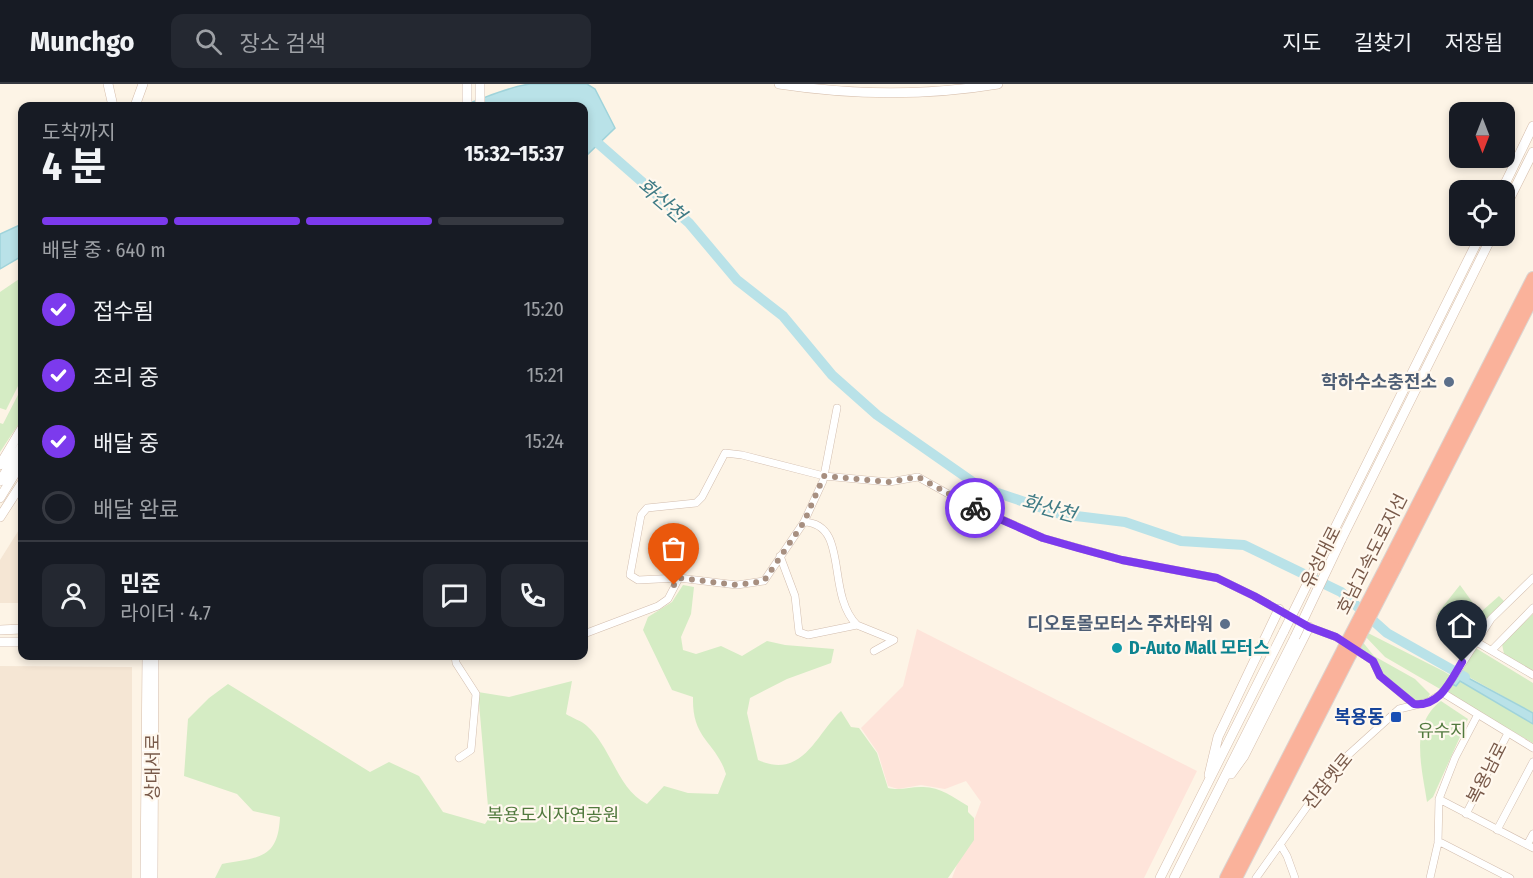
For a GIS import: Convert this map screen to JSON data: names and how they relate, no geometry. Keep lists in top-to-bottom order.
{
  "streets": {
    "highway": ["호남고속도로지선"],
    "street": [
      "유성대로",
      "상대서로",
      "복용남로",
      "진잠옛로"
    ]
  },
  "crossings": [
    ["복용남로", "진잠옛로"]
  ],
  "water": ["화산천"],
  "parks": ["유수지", "복용도시자연공원"],
  "places": {
    "other": ["학하수소충전소", "디오토몰모터스 주차타워", "D-Auto Mall 모터스"],
    "transit": ["복용동"]
  },
  "north": "bottom",
  "page": {
    "header": "Munchgo",
    "search": "장소 검색",
    "nav": ["지도", "길찾기", "저장됨"],
    "heading": ["4 분", "도착까지", "15:32–15:37"],
    "panel": ["민준", "라이더 · 4.7"],
    "bar": "배달 중 · 640 m",
    "list": [
      ["접수됨", "15:20"],
      ["조리 중", "15:21"],
      ["배달 중", "15:24"],
      "배달 완료"
    ]
  }
}
